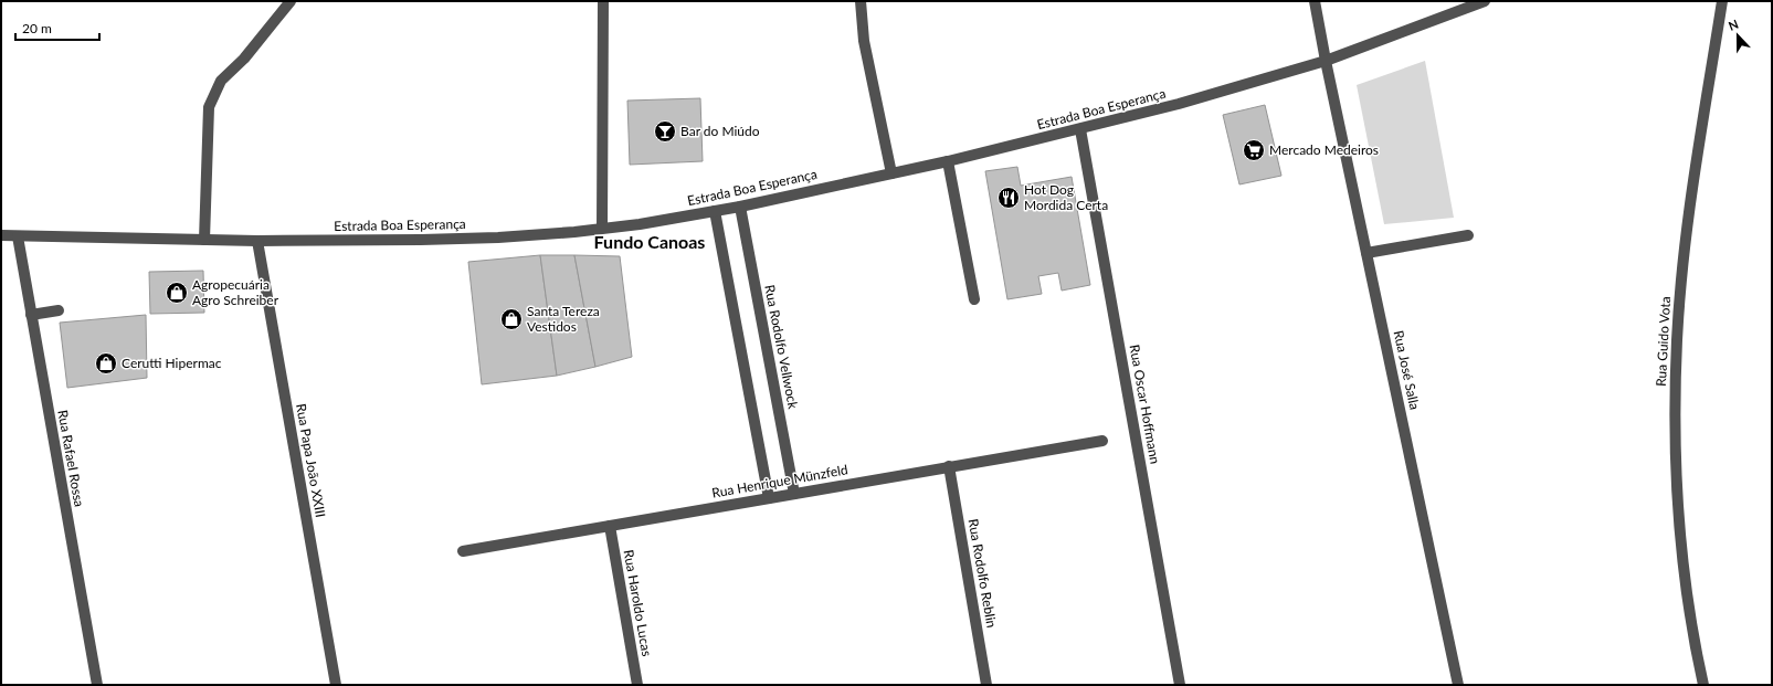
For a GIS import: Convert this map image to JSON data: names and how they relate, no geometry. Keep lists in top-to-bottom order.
{
  "streets": {
    "street": [
      "Estrada Boa Esperança",
      "Rua Guido Vota",
      "Rua Rodolfo Vellwock",
      "Rua José Salla",
      "Rua Oscar Hoffmann",
      "Rua Rafael Rossa",
      "Rua Papa João XXIII",
      "Rua Henrique Münzfeld",
      "Rua Rodolfo Reblin",
      "Rua Haroldo Lucas"
    ]
  },
  "crossings": [
    ["Estrada Boa Esperança", "Rua Rodolfo Vellwock"],
    ["Estrada Boa Esperança", "Rua José Salla"],
    ["Estrada Boa Esperança", "Rua Oscar Hoffmann"],
    ["Estrada Boa Esperança", "Rua Rafael Rossa"],
    ["Estrada Boa Esperança", "Rua Papa João XXIII"],
    ["Rua Rodolfo Vellwock", "Rua Henrique Münzfeld"],
    ["Rua Henrique Münzfeld", "Rua Rodolfo Reblin"],
    ["Rua Henrique Münzfeld", "Rua Haroldo Lucas"]
  ],
  "districts": ["Fundo Canoas"],
  "places": {
    "bar": ["Bar do Miúdo"],
    "supermarket": ["Mercado Medeiros"],
    "restaurant": ["Hot Dog Mordida Certa"],
    "shop": ["Agropecuária Agro Schreiber", "Santa Tereza Vestidos", "Cerutti Hipermac"]
  },
  "scale_bar": "20 m",
  "north": "top"
}
